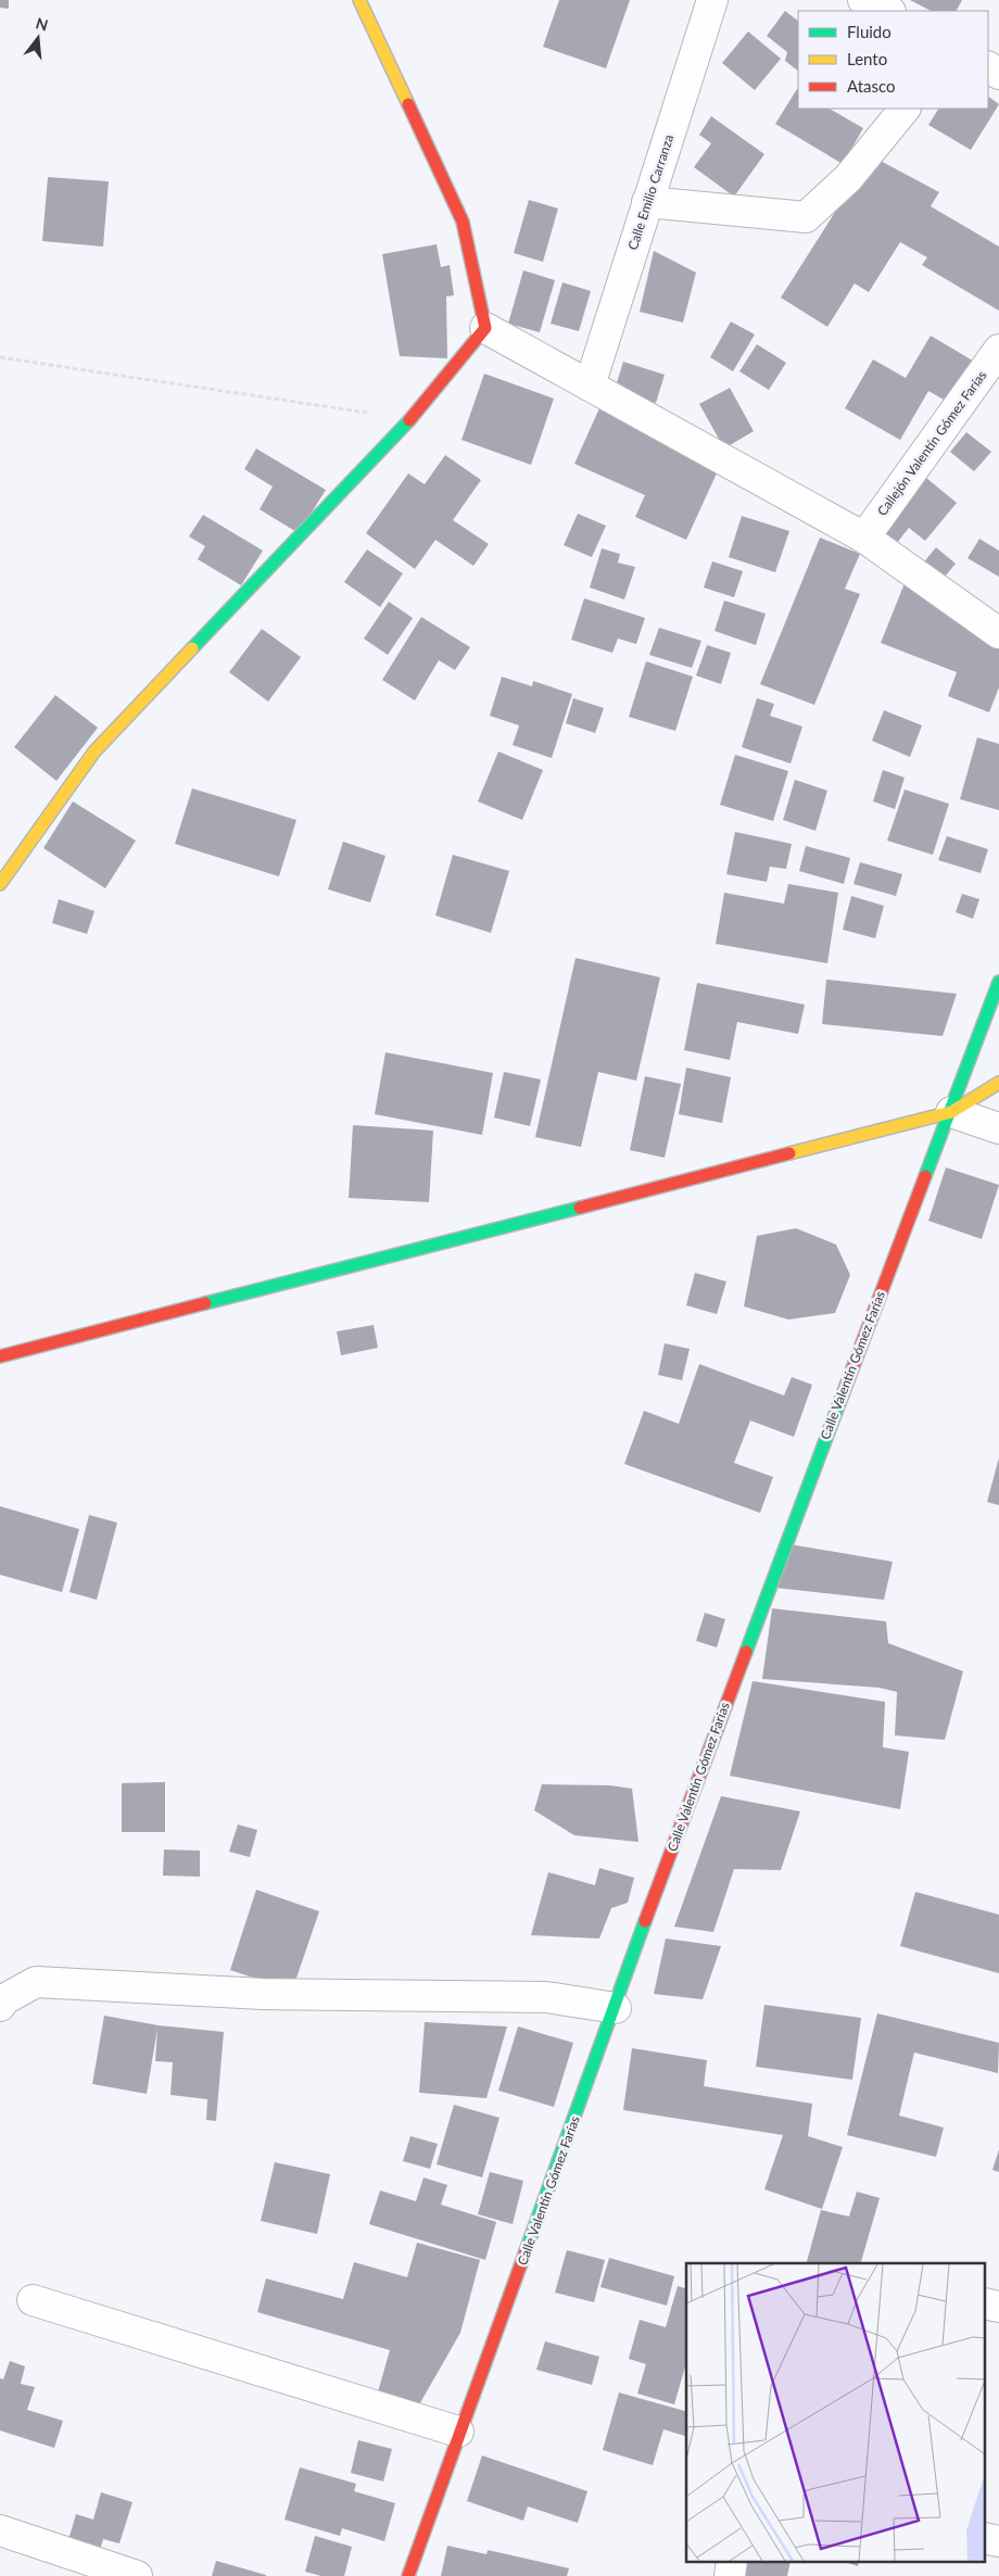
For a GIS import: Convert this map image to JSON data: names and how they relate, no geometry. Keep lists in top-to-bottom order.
{
  "streets": {
    "street": ["Calle Emilio Carranza", "Callejón Valentín Gómez Farías", "Calle Valentín Gómez Farías"]
  },
  "legend": ["Fluido", "Lento", "Atasco"],
  "north": "top"
}
